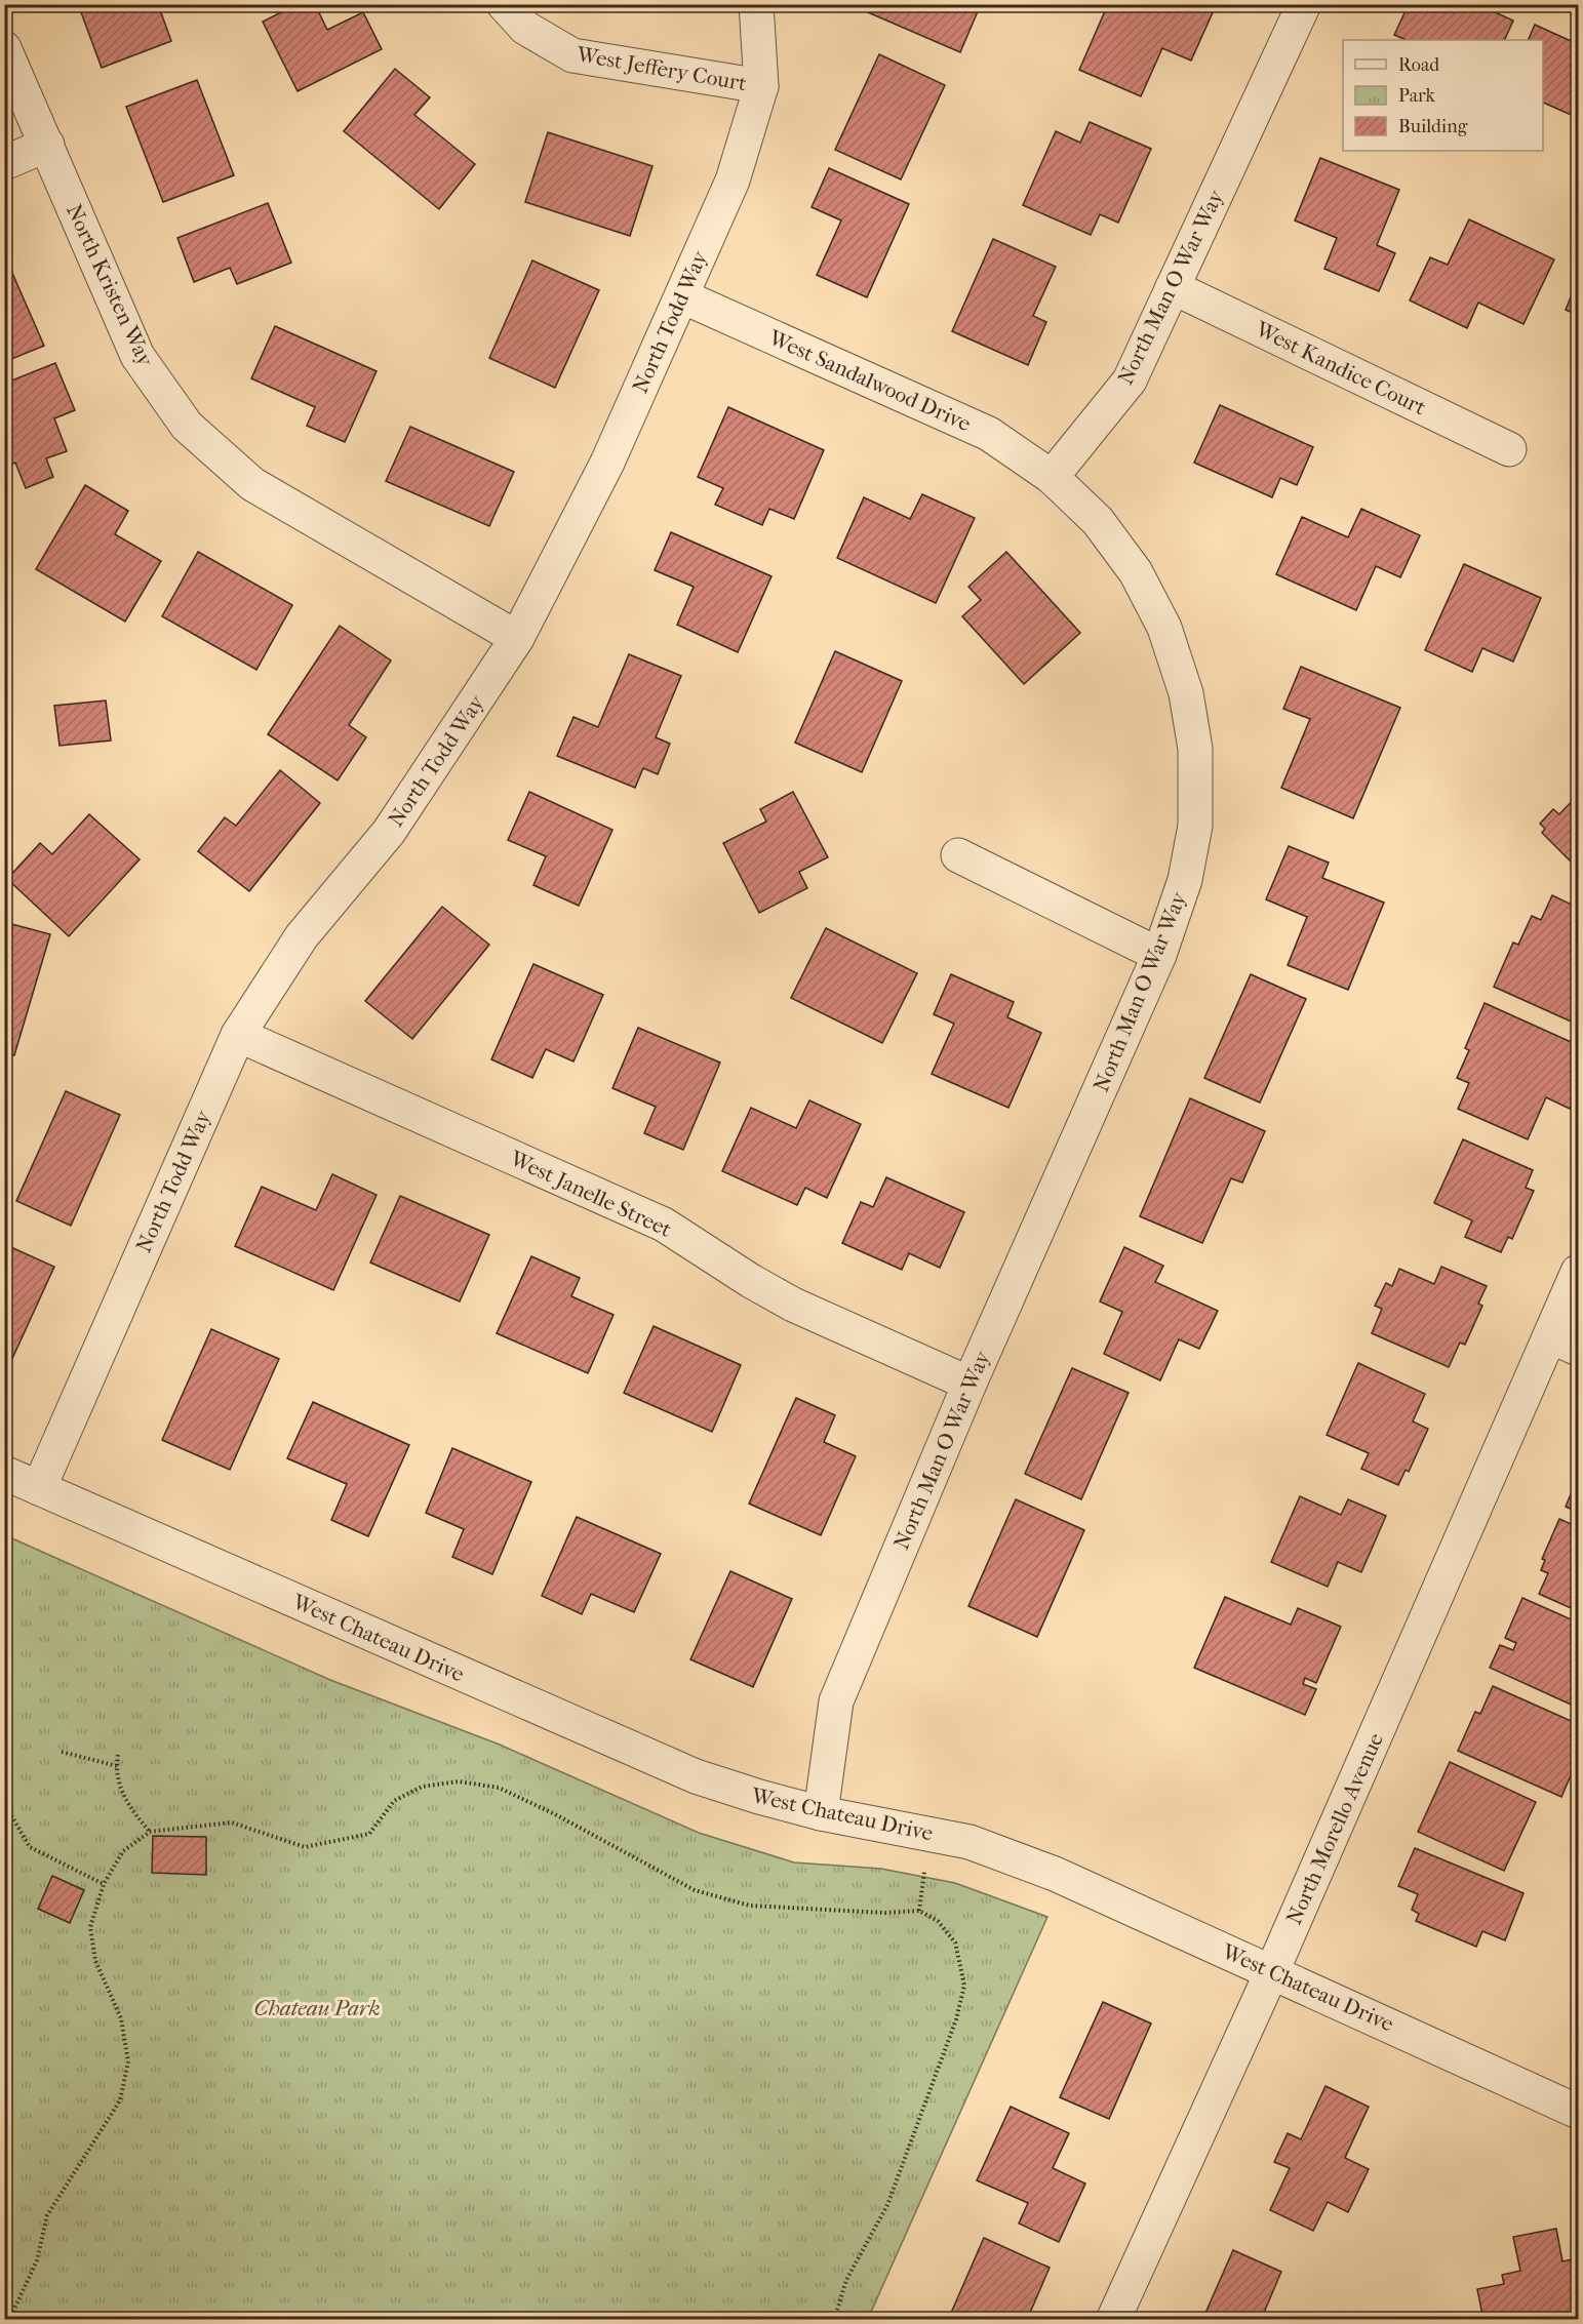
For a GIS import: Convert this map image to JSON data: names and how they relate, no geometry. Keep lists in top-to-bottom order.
{
  "streets": {
    "street": [
      "West Jeffery Court",
      "North Kristen Way",
      "North Man O War Way",
      "North Todd Way",
      "West Kandice Court",
      "West Sandalwood Drive",
      "West Janelle Street",
      "West Chateau Drive",
      "North Morello Avenue"
    ]
  },
  "crossings": [
    ["West Jeffery Court", "North Todd Way"],
    ["North Kristen Way", "North Todd Way"],
    ["North Man O War Way", "West Kandice Court"],
    ["North Man O War Way", "West Sandalwood Drive"],
    ["North Man O War Way", "West Janelle Street"],
    ["North Man O War Way", "West Chateau Drive"],
    ["North Todd Way", "West Sandalwood Drive"],
    ["North Todd Way", "West Janelle Street"],
    ["North Todd Way", "West Chateau Drive"],
    ["West Chateau Drive", "North Morello Avenue"]
  ],
  "parks": ["Chateau Park"],
  "legend": ["Road", "Park", "Building"]
}
